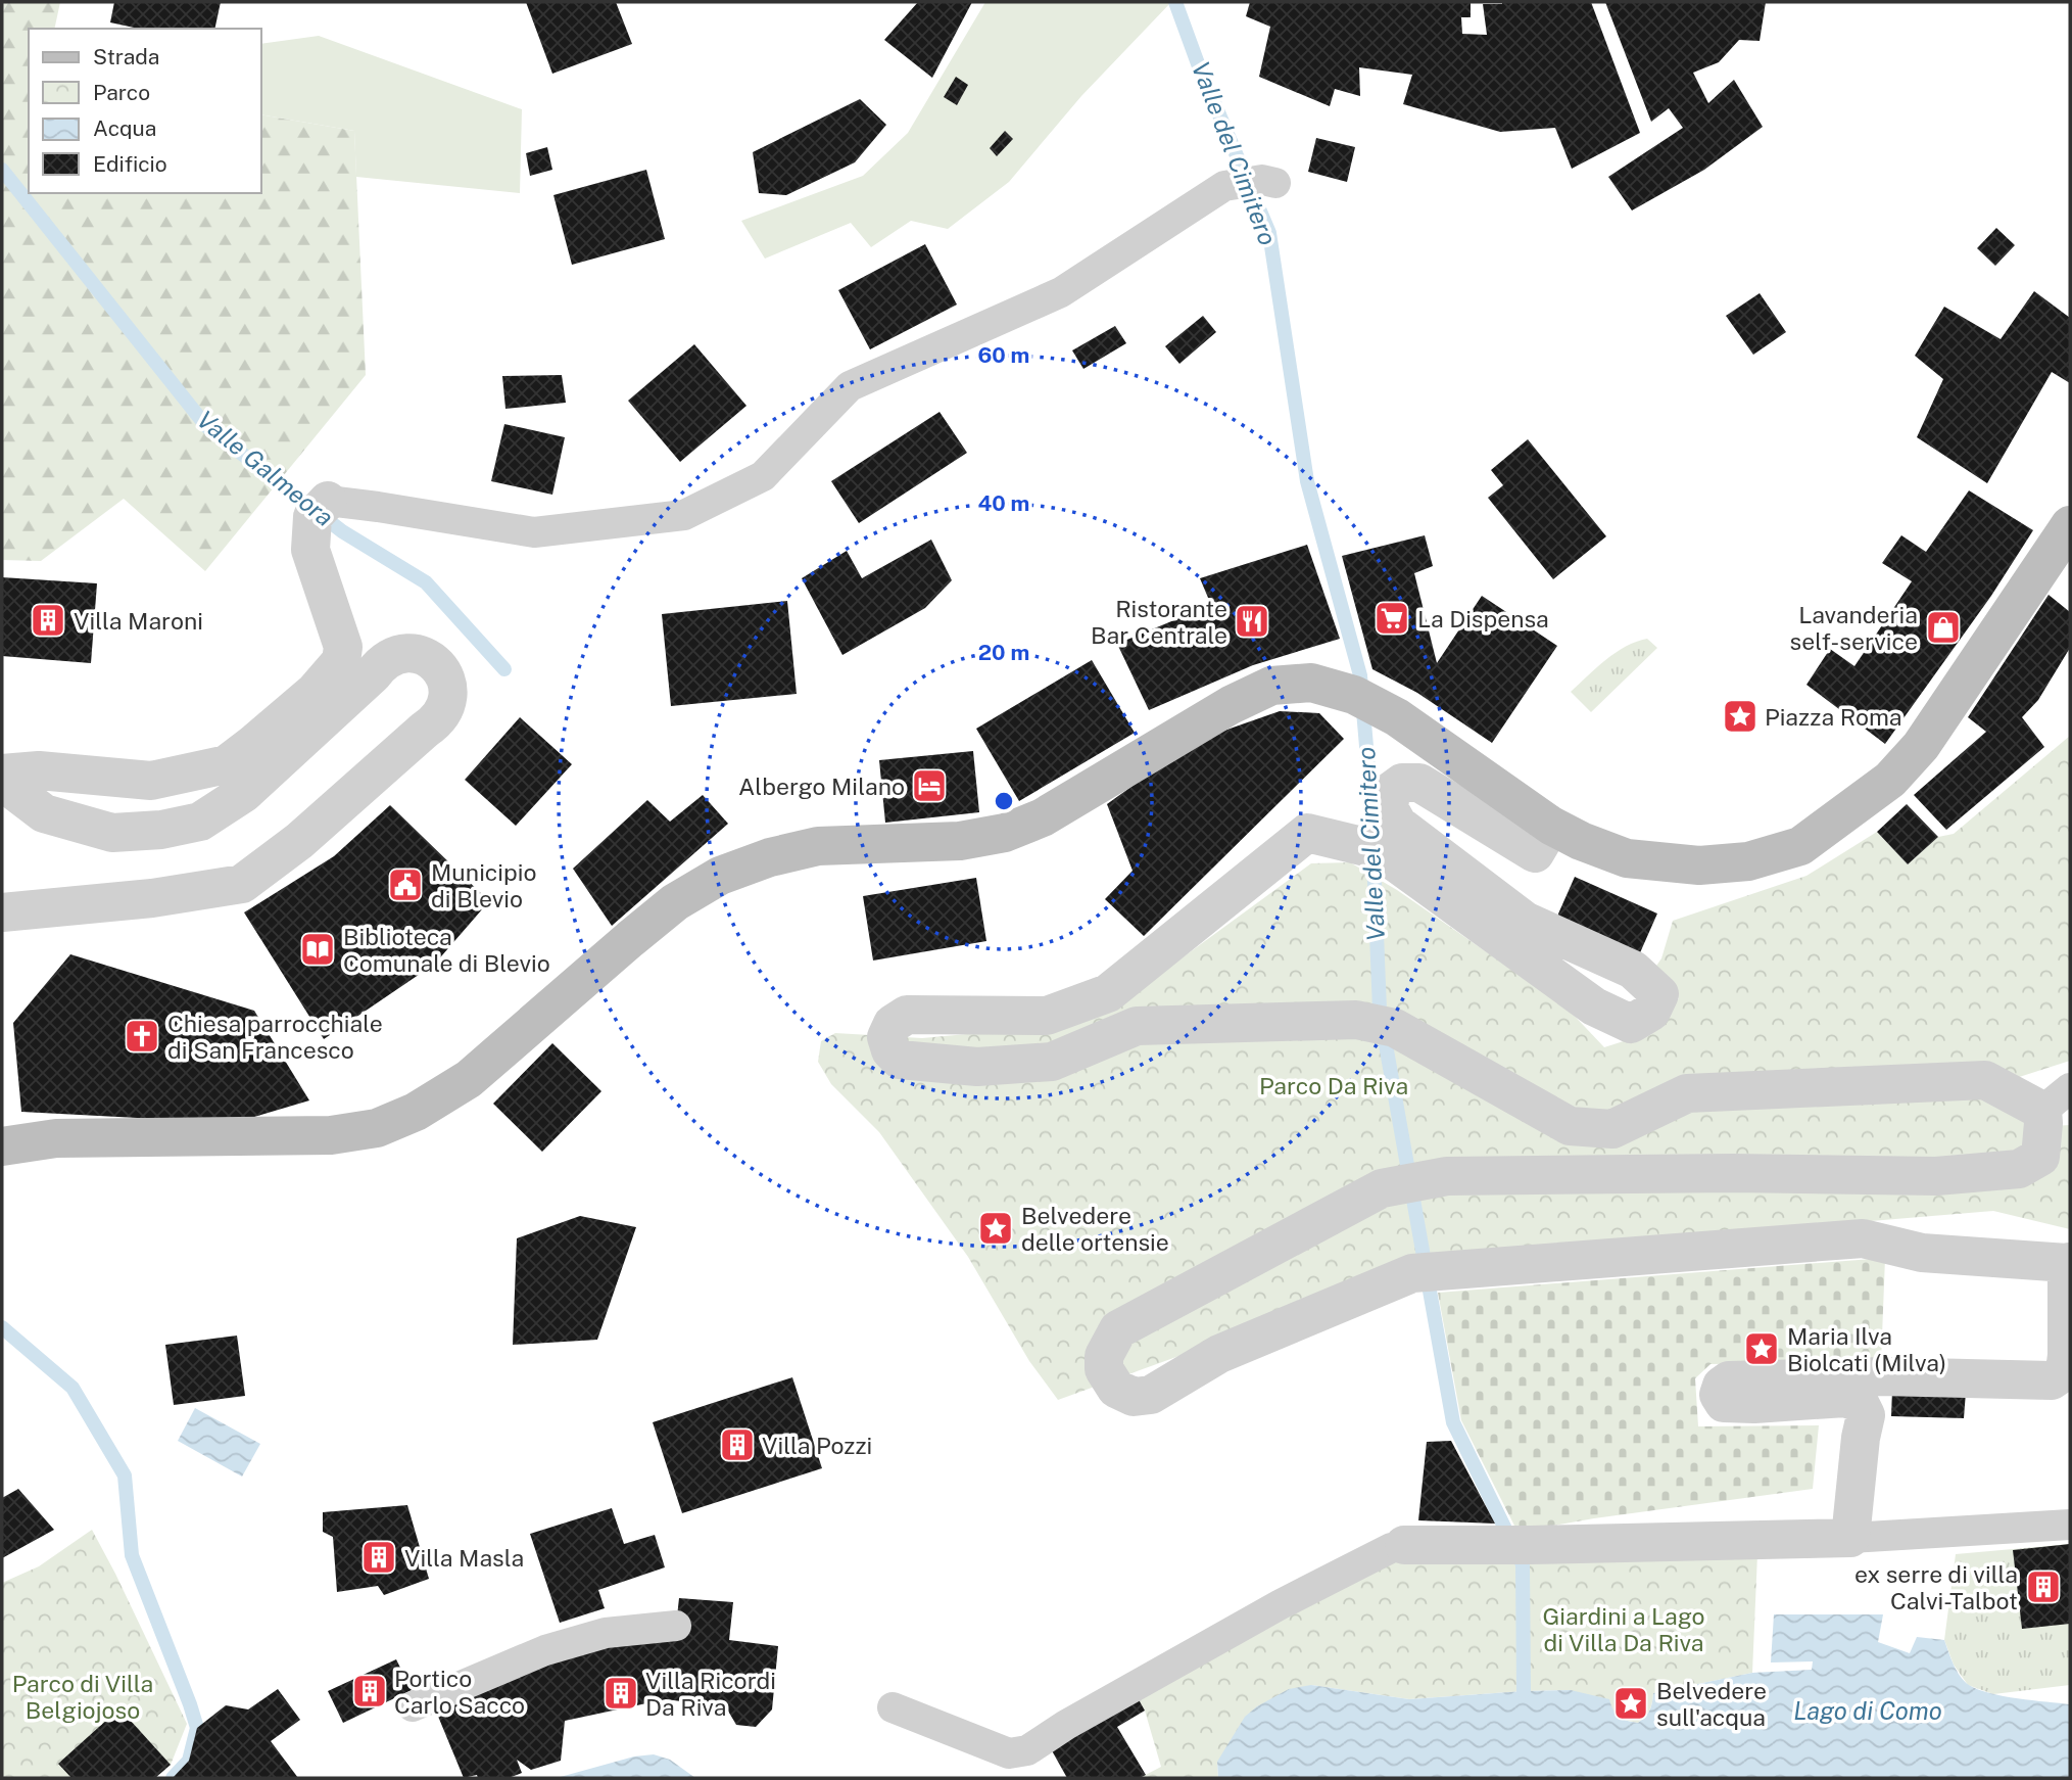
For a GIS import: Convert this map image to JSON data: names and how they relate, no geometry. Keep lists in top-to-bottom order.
{
  "water": ["Valle del Cimitero", "Valle Galmeora", "Lago di Como"],
  "parks": ["Parco Da Riva", "Giardini a Lago di Villa Da Riva", "Parco di Villa Belgiojoso"],
  "places": {
    "supermarket": ["La Dispensa"],
    "building": [
      "Villa Maroni",
      "Villa Pozzi",
      "Villa Masla",
      "ex serre di villa Calvi-Talbot",
      "Portico Carlo Sacco",
      "Villa Ricordi Da Riva"
    ],
    "restaurant": ["Ristorante Bar Centrale"],
    "shop": ["Lavanderia self-service"],
    "place": [
      "Piazza Roma",
      "Belvedere delle ortensie",
      "Maria Ilva Biolcati (Milva)",
      "Belvedere sull'acqua"
    ],
    "hotel": ["Albergo Milano"],
    "public building": ["Municipio di Blevio"],
    "library": ["Biblioteca Comunale di Blevio"],
    "church": ["Chiesa parrocchiale di San Francesco"]
  },
  "legend": [
    "Strada",
    "Parco",
    "Acqua",
    "Edificio"
  ],
  "rings": ["60 m", "40 m", "20 m"]
}
